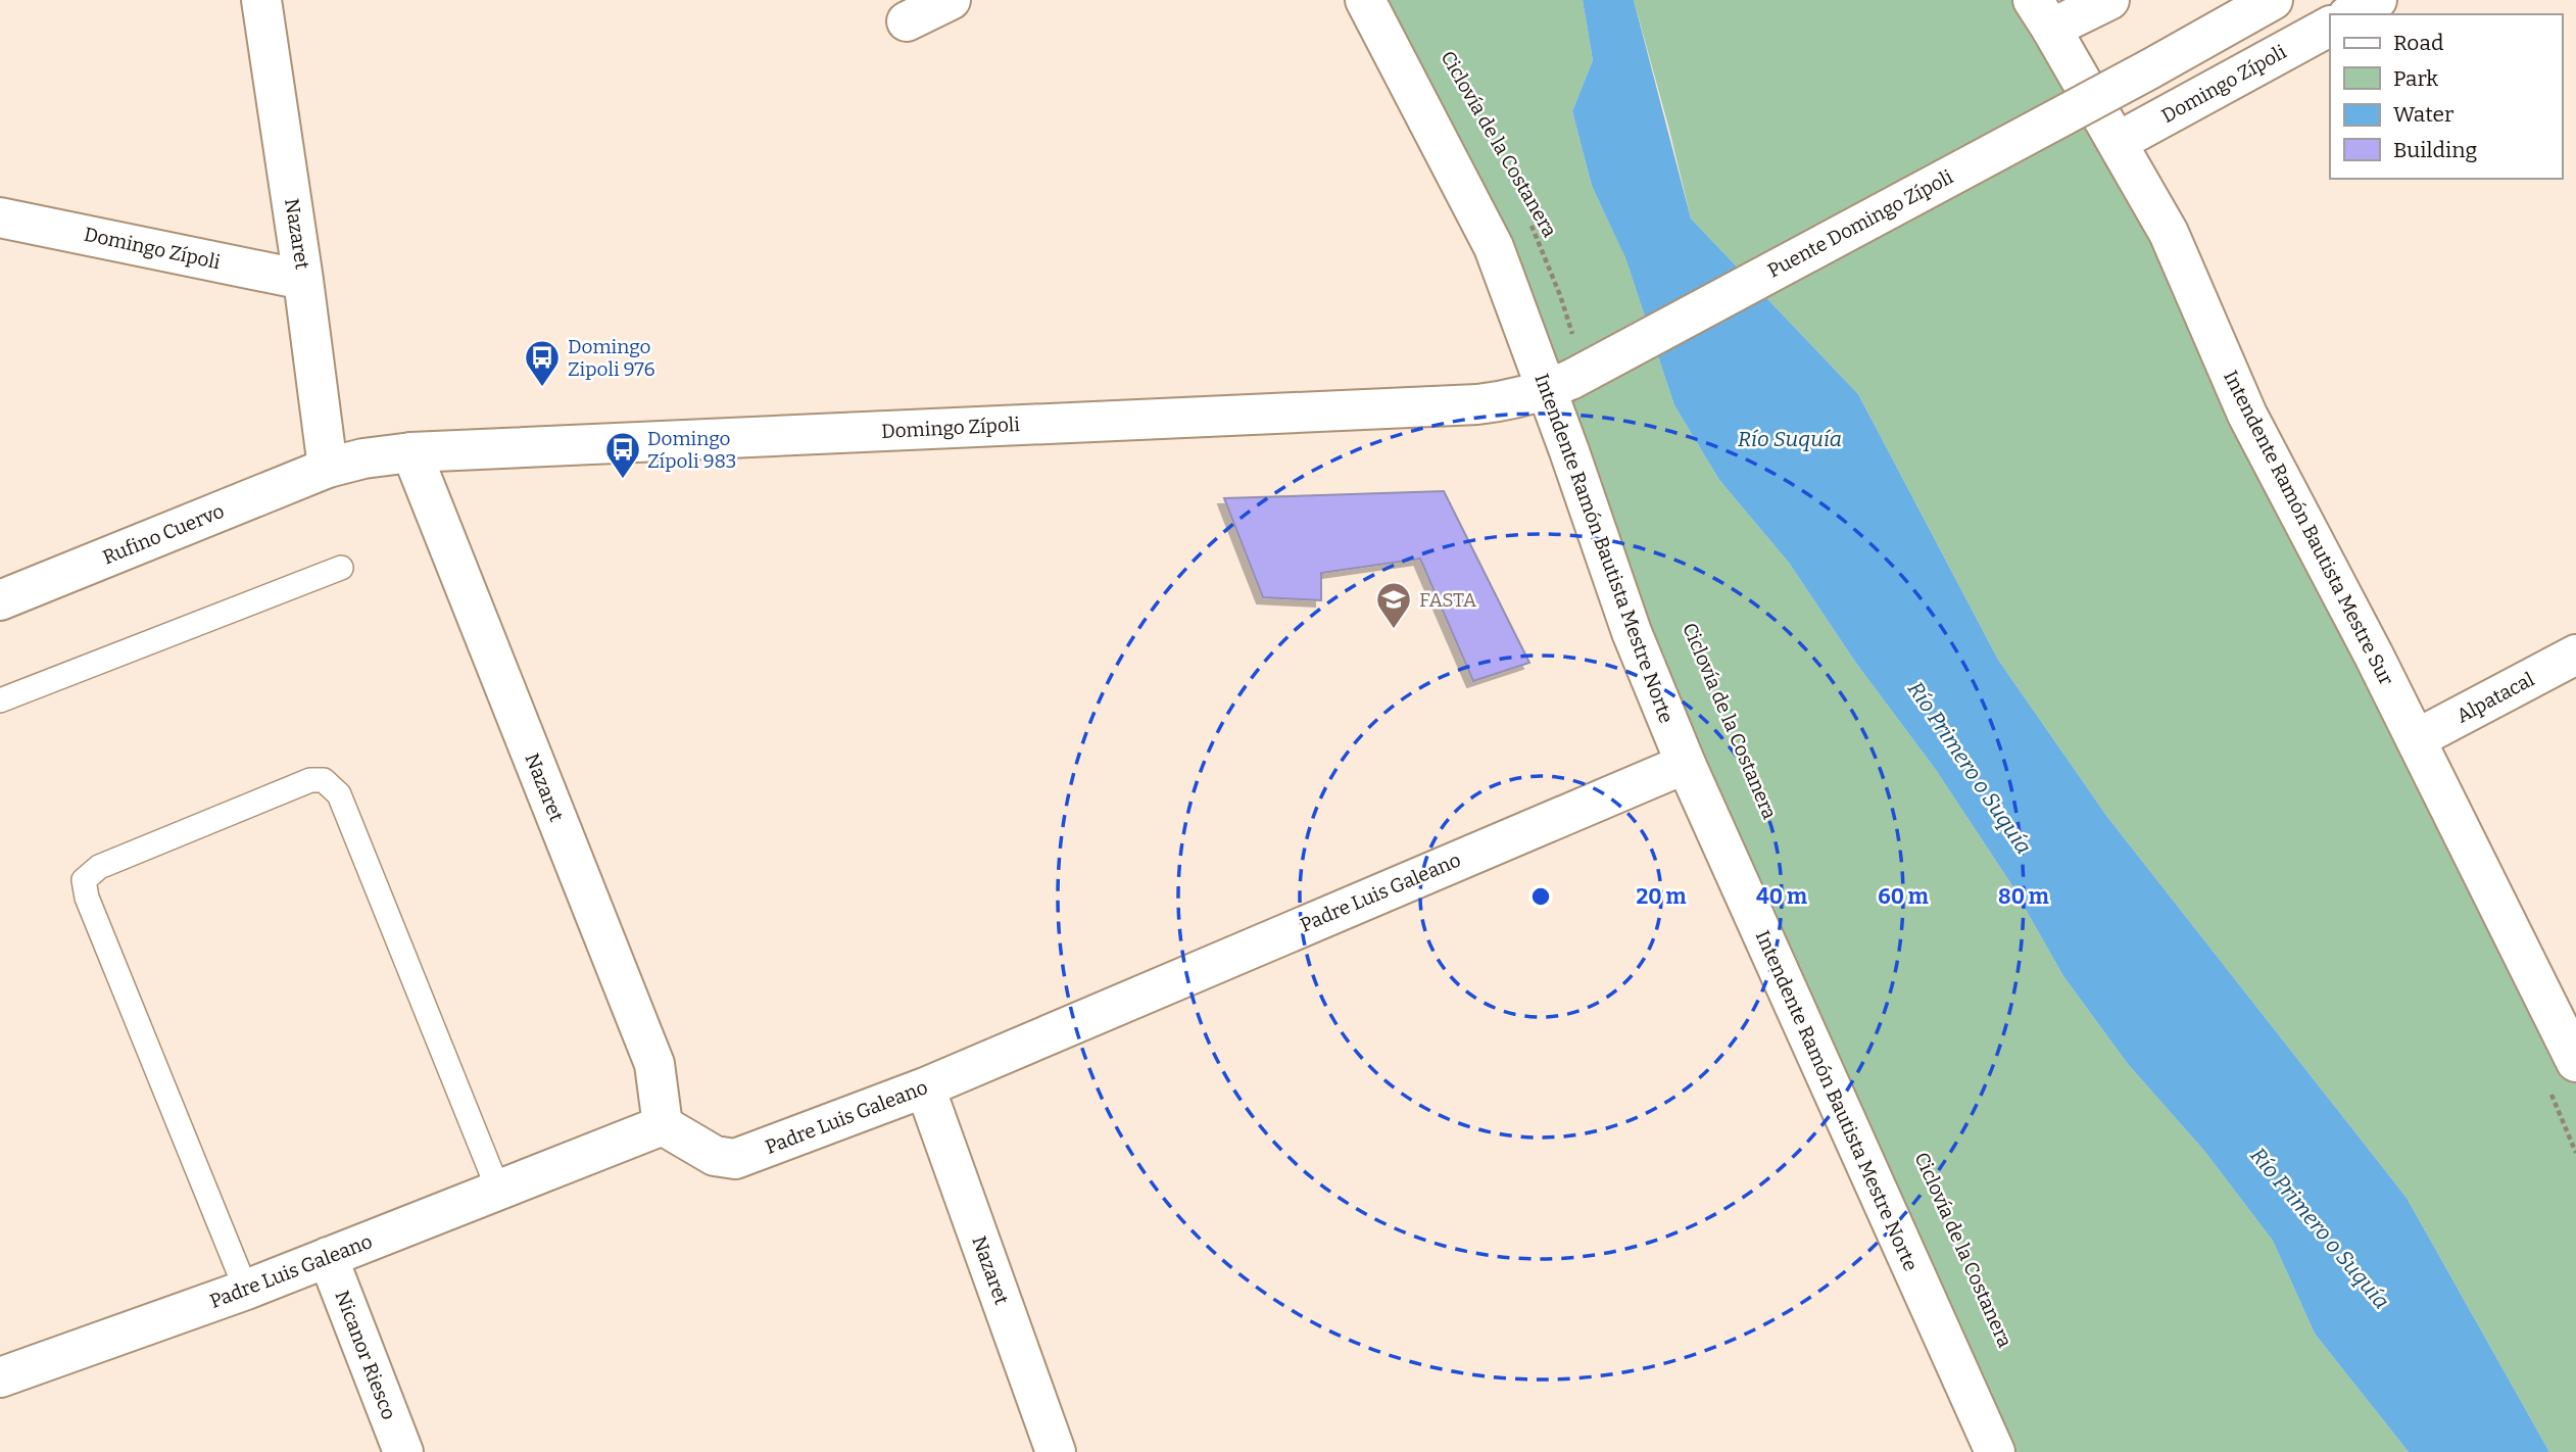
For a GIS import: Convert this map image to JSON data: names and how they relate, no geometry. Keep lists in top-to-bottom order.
{
  "streets": {
    "main road": [
      "Domingo Zípoli",
      "Puente Domingo Zípoli",
      "Nazaret",
      "Intendente Ramón Bautista Mestre Sur",
      "Rufino Cuervo",
      "Intendente Ramón Bautista Mestre Norte",
      "Alpatacal",
      "Padre Luis Galeano",
      "Nicanor Riesco"
    ],
    "path": ["Ciclovía de la Costanera"]
  },
  "crossings": [
    ["Domingo Zípoli", "Puente Domingo Zípoli"],
    ["Domingo Zípoli", "Nazaret"],
    ["Domingo Zípoli", "Intendente Ramón Bautista Mestre Sur"],
    ["Domingo Zípoli", "Rufino Cuervo"],
    ["Domingo Zípoli", "Intendente Ramón Bautista Mestre Norte"],
    ["Puente Domingo Zípoli", "Intendente Ramón Bautista Mestre Norte"],
    ["Nazaret", "Rufino Cuervo"],
    ["Nazaret", "Padre Luis Galeano"],
    ["Intendente Ramón Bautista Mestre Sur", "Alpatacal"],
    ["Intendente Ramón Bautista Mestre Norte", "Padre Luis Galeano"],
    ["Padre Luis Galeano", "Nicanor Riesco"]
  ],
  "water": ["Río Suquía", "Río Primero o Suquía"],
  "places": {
    "bus stop": ["Domingo Zipoli 976", "Domingo Zípoli 983"],
    "school or university": ["FASTA"]
  },
  "legend": [
    "Road",
    "Park",
    "Water",
    "Building"
  ],
  "rings": [
    "20 m",
    "40 m",
    "60 m",
    "80 m"
  ]
}
